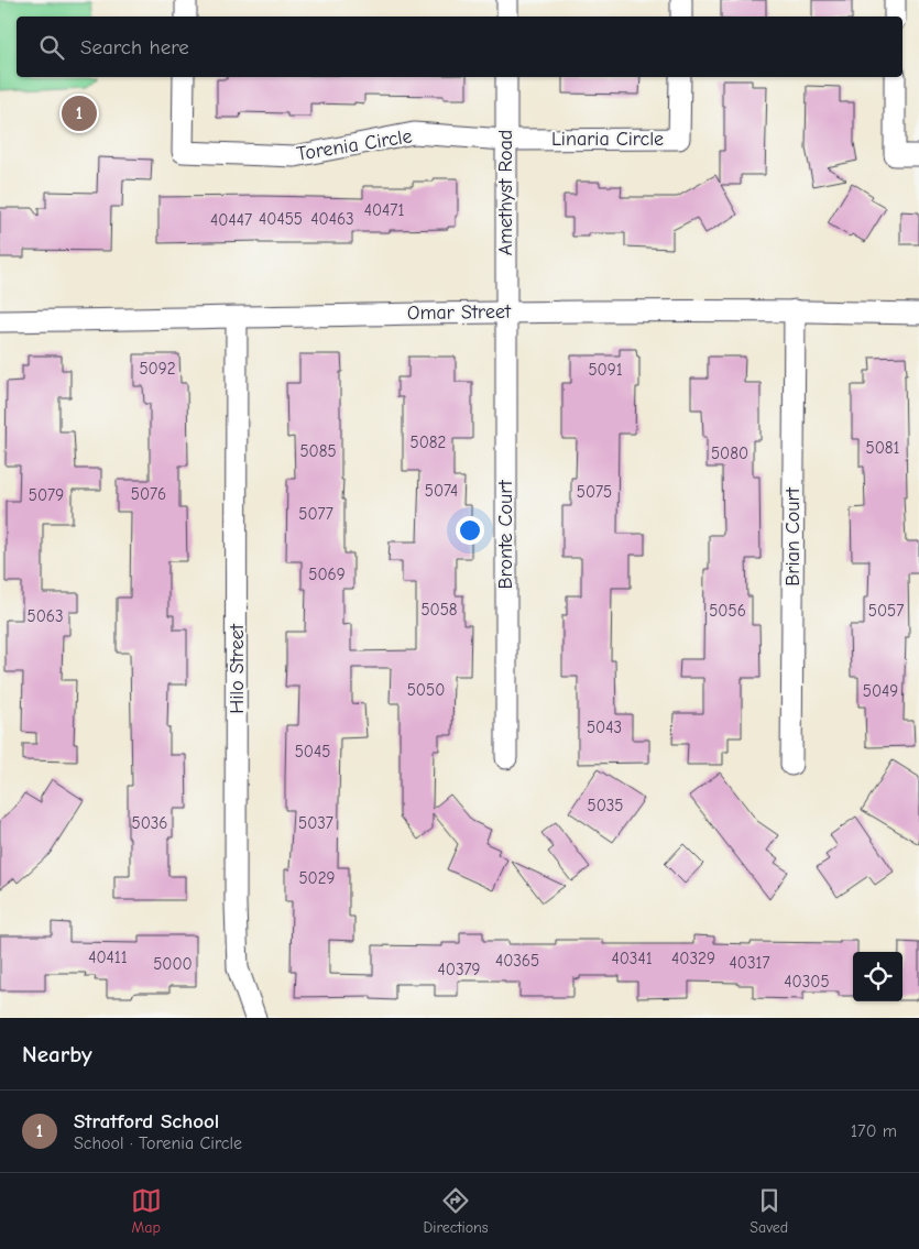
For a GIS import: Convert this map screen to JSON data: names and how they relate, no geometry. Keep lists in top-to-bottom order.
{
  "streets": {
    "street": [
      "Linaria Circle",
      "Torenia Circle",
      "Amethyst Road",
      "Omar Street",
      "Bronte Court",
      "Brian Court",
      "Hilo Street"
    ]
  },
  "crossings": [
    ["Linaria Circle", "Torenia Circle"],
    ["Linaria Circle", "Amethyst Road"],
    ["Torenia Circle", "Amethyst Road"],
    ["Amethyst Road", "Omar Street"],
    ["Amethyst Road", "Bronte Court"],
    ["Omar Street", "Bronte Court"],
    ["Omar Street", "Brian Court"],
    ["Omar Street", "Hilo Street"]
  ],
  "house_numbers": [
    "40471",
    "40455",
    "40463",
    "40447",
    "5092",
    "5091",
    "5082",
    "5081",
    "5085",
    "5080",
    "5074",
    "5075",
    "5076",
    "5079",
    "5077",
    "5069",
    "5058",
    "5056",
    "5057",
    "5063",
    "5050",
    "5049",
    "5043",
    "5045",
    "5035",
    "5036",
    "5037",
    "5029",
    "40411",
    "40341",
    "40329",
    "40365",
    "40317",
    "5000",
    "40379",
    "40305"
  ],
  "page": {
    "search": "Search here",
    "pins": "1",
    "heading": "Nearby",
    "list": [
      {
        "mark": "1",
        "name": "Stratford School",
        "note": "School · Torenia Circle",
        "value": "170 m"
      }
    ],
    "nav": ["Map", "Directions", "Saved"]
  }
}
